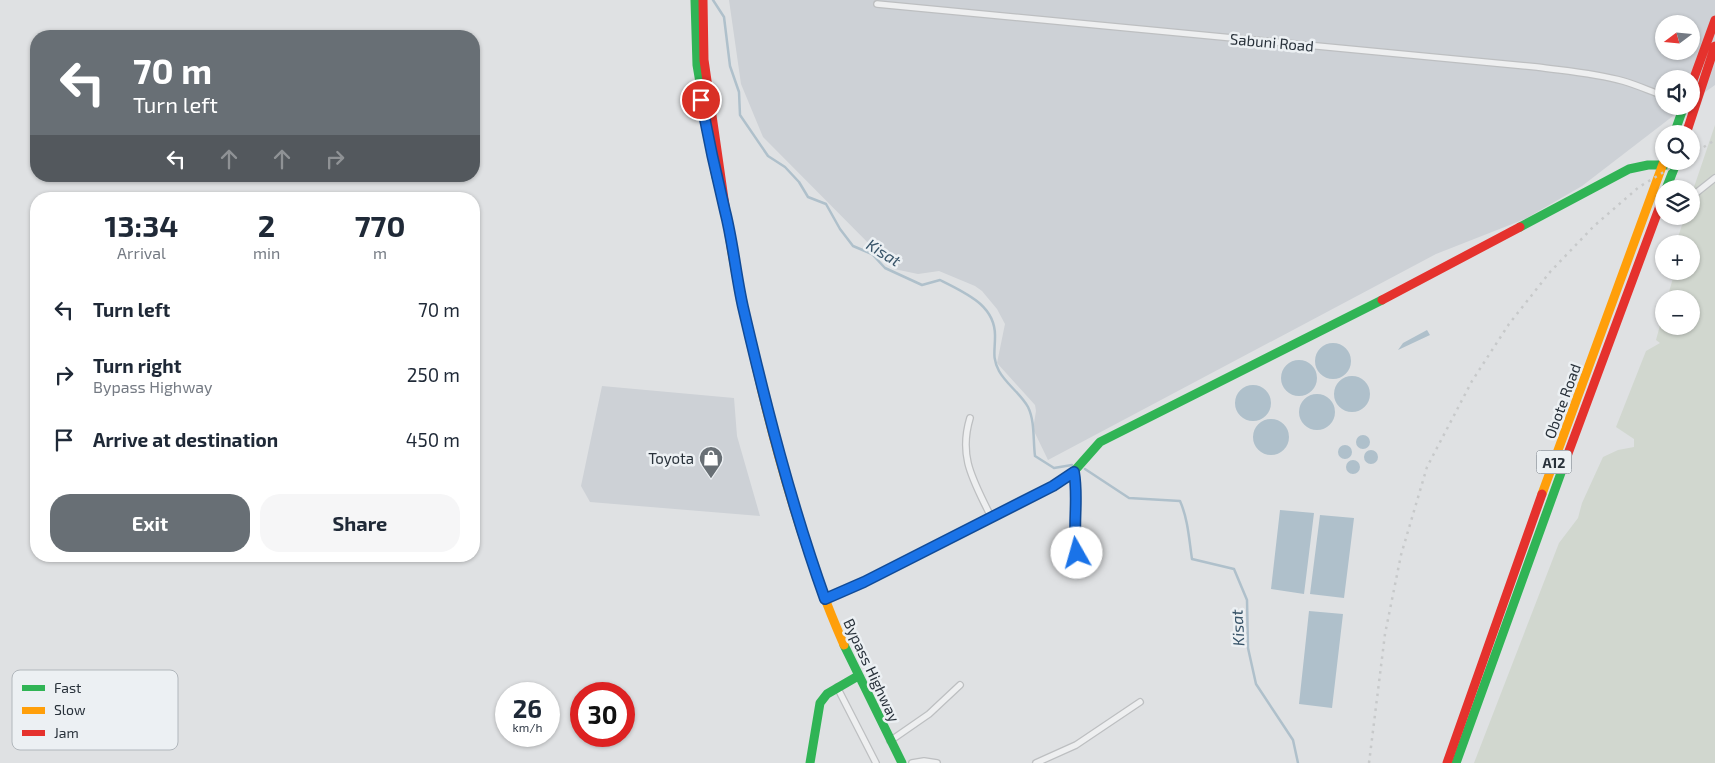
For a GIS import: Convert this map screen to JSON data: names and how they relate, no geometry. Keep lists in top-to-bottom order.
{
  "streets": {
    "main road": ["Obote Road", "A12", "Bypass Highway"],
    "street": ["Sabuni Road"]
  },
  "water": ["Kisat"],
  "places": {
    "shop": ["Toyota"]
  },
  "legend": ["Fast", "Slow", "Jam"],
  "north": "left",
  "page": {
    "map_buttons": ["+", "−"],
    "turn": ["70 m", "Turn left"],
    "eta": [
      "13:34",
      "Arrival",
      "2",
      "min",
      "770",
      "m"
    ],
    "list": [
      {
        "name": "Turn left",
        "value": "70 m"
      },
      {
        "name": "Turn right",
        "note": "Bypass Highway",
        "value": "250 m"
      },
      {
        "name": "Arrive at destination",
        "value": "450 m"
      }
    ],
    "buttons": ["Exit", "Share"],
    "speed": "26 km/h",
    "limit": "30"
  }
}
